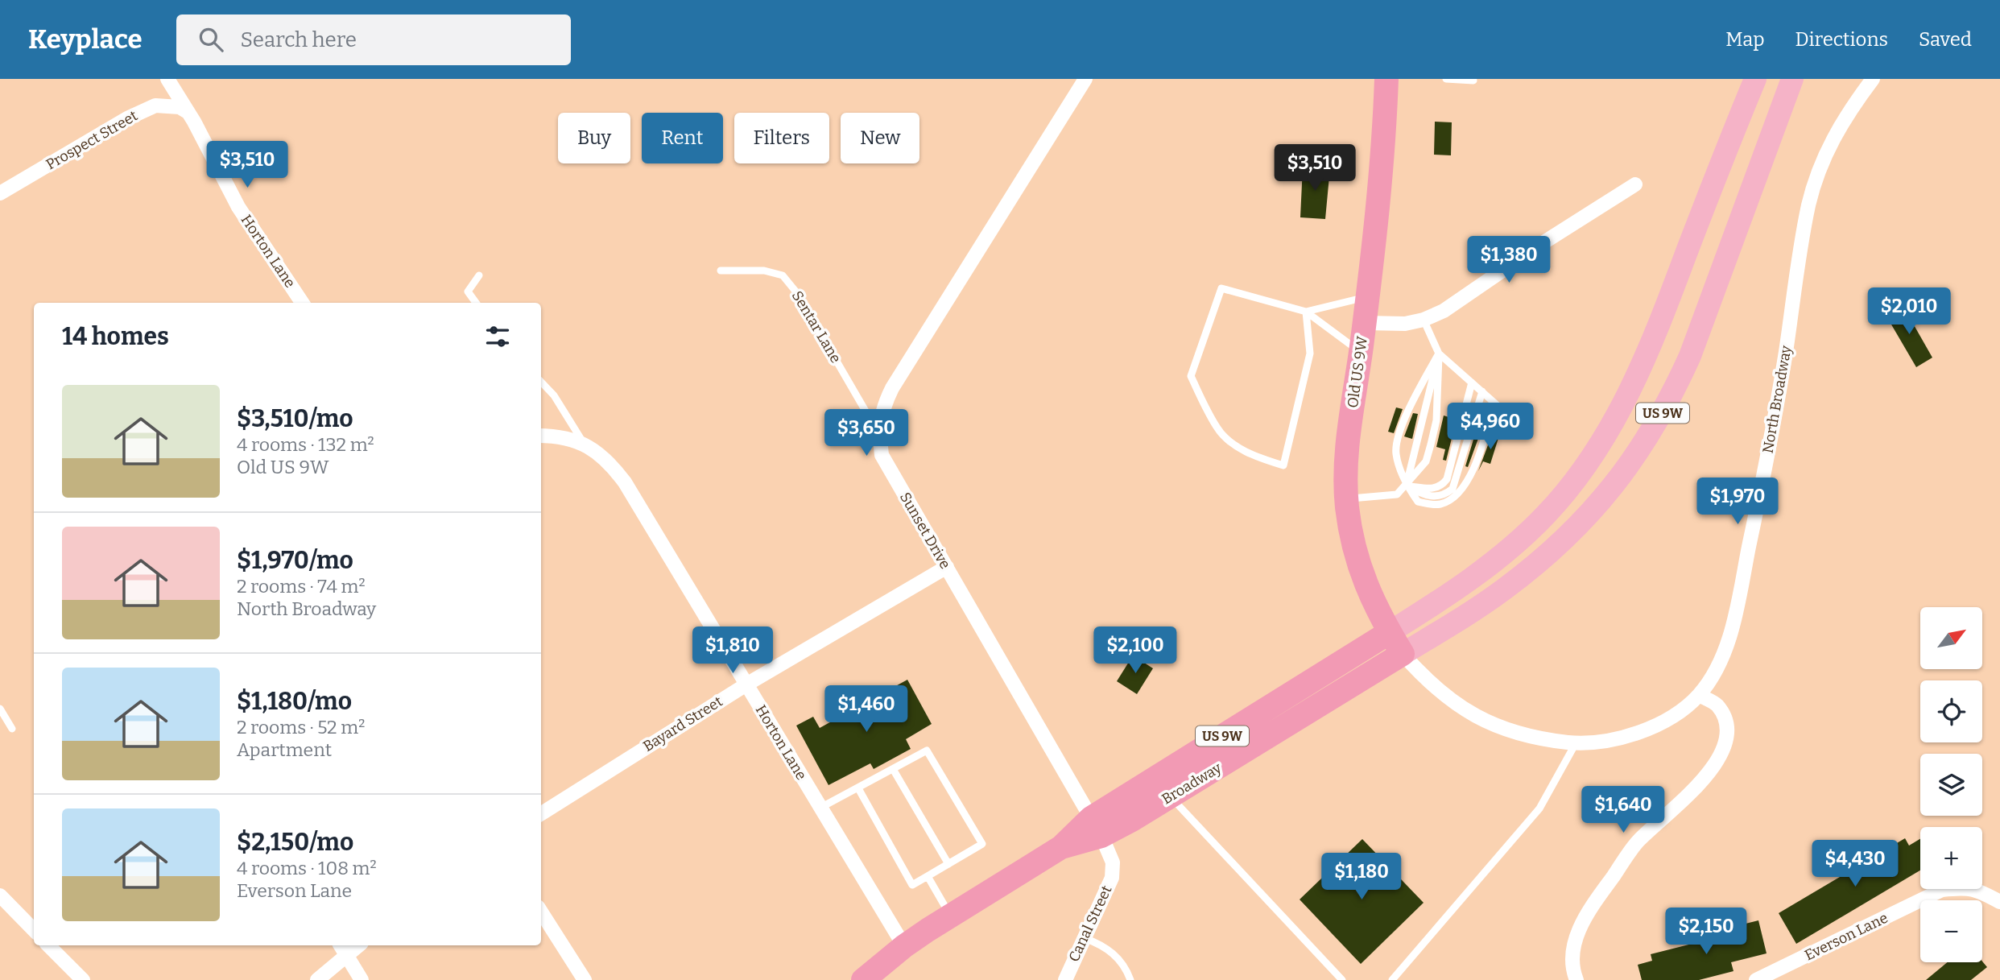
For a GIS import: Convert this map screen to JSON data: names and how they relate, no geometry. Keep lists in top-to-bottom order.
{
  "streets": {
    "highway": ["Old US 9W", "US 9W", "Broadway"],
    "street": [
      "Prospect Street",
      "Horton Lane",
      "North Broadway",
      "Sunset Drive",
      "Bayard Street",
      "Canal Street",
      "Everson Lane"
    ],
    "lane": ["Sentar Lane"]
  },
  "crossings": [
    ["Prospect Street", "Horton Lane"],
    ["Horton Lane", "Bayard Street"],
    ["Horton Lane", "Broadway"],
    ["Sentar Lane", "Sunset Drive"],
    ["Old US 9W", "North Broadway"],
    ["Old US 9W", "US 9W"],
    ["Old US 9W", "Broadway"],
    ["North Broadway", "US 9W"],
    ["North Broadway", "Broadway"],
    ["US 9W", "Broadway"],
    ["Sunset Drive", "Bayard Street"],
    ["Sunset Drive", "Broadway"],
    ["Sunset Drive", "Canal Street"],
    ["Broadway", "Canal Street"]
  ],
  "north": "top right",
  "page": {
    "header": "Keyplace",
    "search": "Search here",
    "nav": ["Map", "Directions", "Saved"],
    "chip": [
      "Buy",
      "Rent",
      "Filters",
      "New"
    ],
    "price": [
      "$3,510",
      "$3,510",
      "$1,380",
      "$2,010",
      "$4,960",
      "$3,650",
      "$1,970",
      "$1,810",
      "$2,100",
      "$1,460",
      "$1,640",
      "$4,430",
      "$1,180",
      "$2,150"
    ],
    "heading": "14 homes",
    "list": [
      {
        "name": "$3,510/mo",
        "note": "4 rooms · 132 m² · Old US 9W"
      },
      {
        "name": "$1,970/mo",
        "note": "2 rooms · 74 m² · North Broadway"
      },
      {
        "name": "$1,180/mo",
        "note": "2 rooms · 52 m² · Apartment"
      },
      {
        "name": "$2,150/mo",
        "note": "4 rooms · 108 m² · Everson Lane"
      }
    ],
    "map_buttons": ["+", "−"]
  }
}
